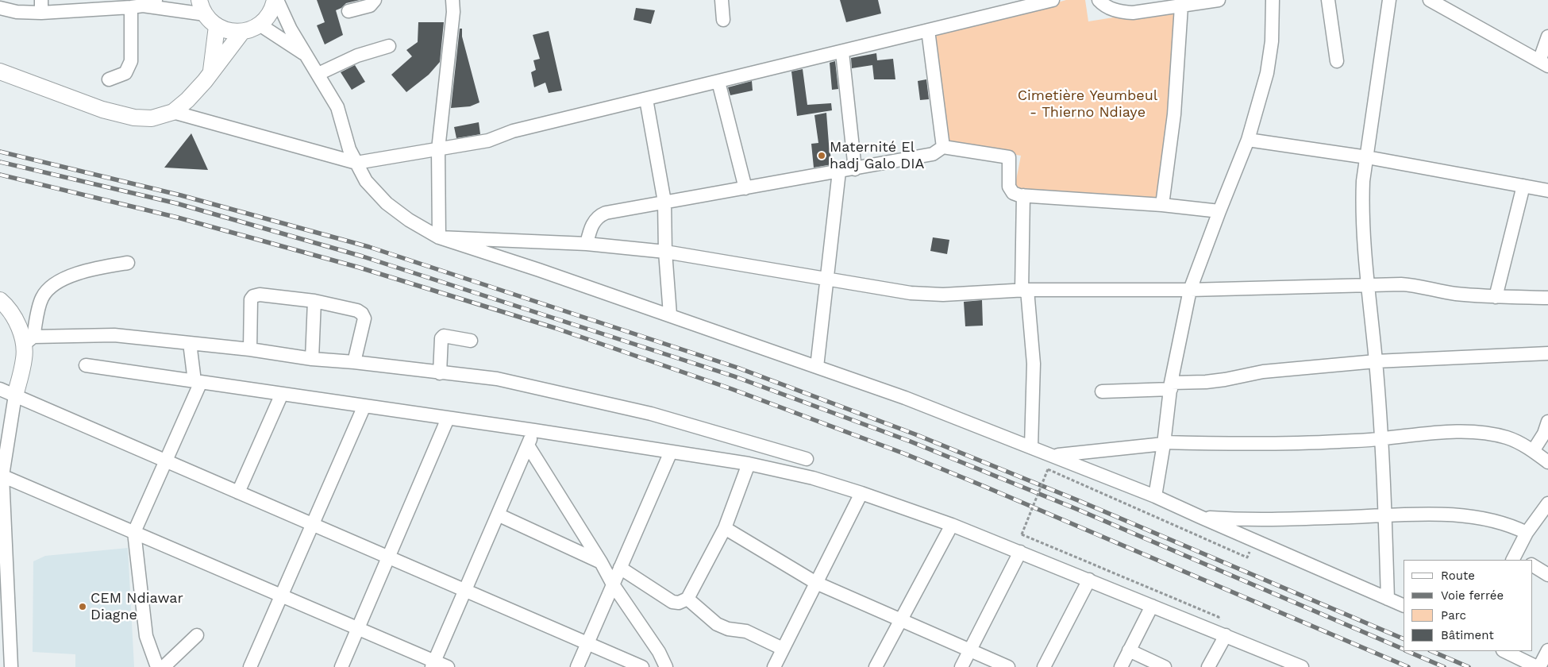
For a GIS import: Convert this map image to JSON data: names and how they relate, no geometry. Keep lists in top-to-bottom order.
{
  "parks": ["Cimetière Yeumbeul - Thierno Ndiaye"],
  "places": ["Maternité El hadj Galo DIA", "CEM Ndiawar Diagne"],
  "legend": [
    "Route",
    "Voie ferrée",
    "Parc",
    "Bâtiment"
  ]
}
